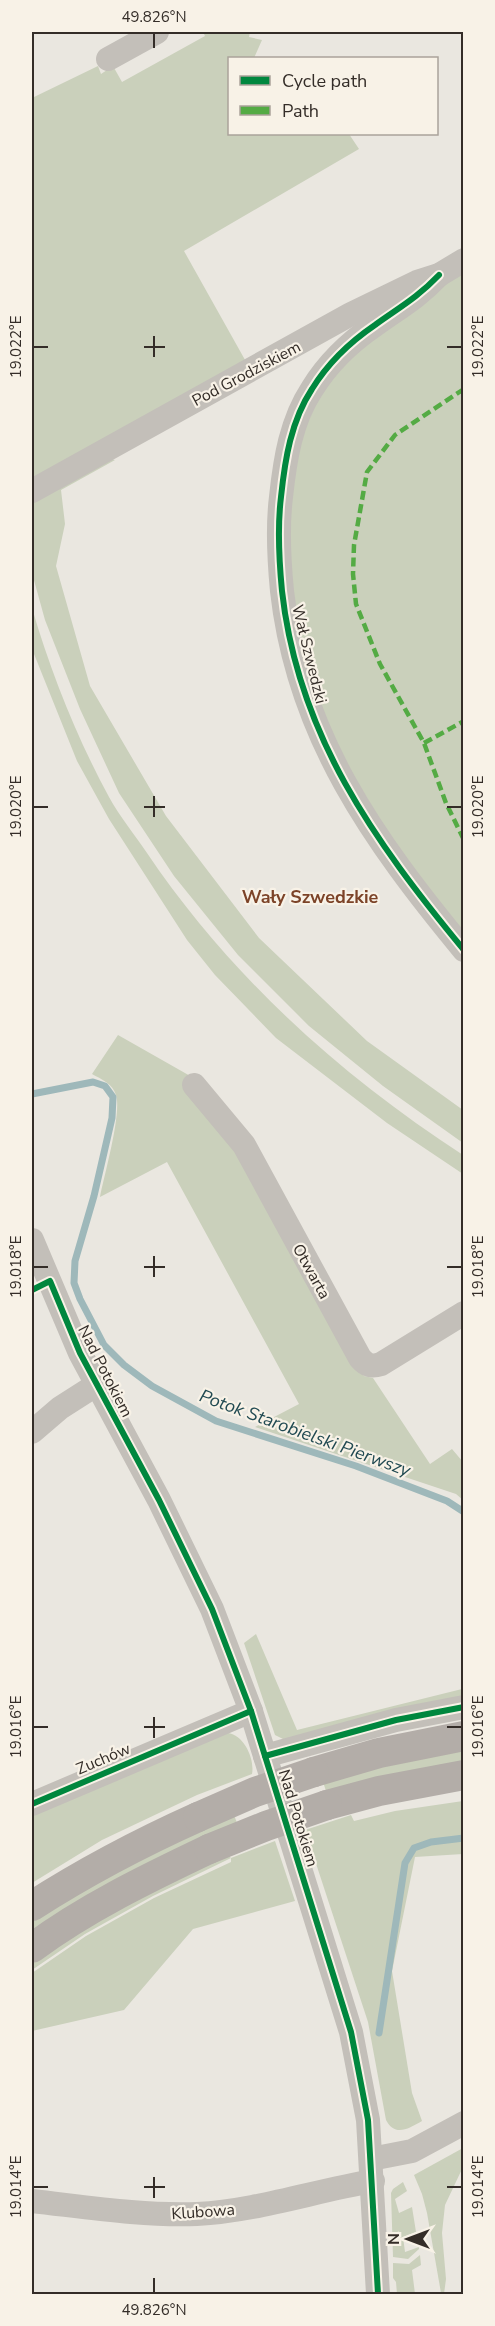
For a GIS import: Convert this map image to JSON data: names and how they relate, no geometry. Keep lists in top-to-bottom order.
{
  "streets": {
    "street": [
      "Pod Grodziskiem",
      "Wał Szwedzki",
      "Otwarta",
      "Nad Potokiem",
      "Zuchów",
      "Klubowa"
    ]
  },
  "crossings": [
    ["Pod Grodziskiem", "Wał Szwedzki"],
    ["Nad Potokiem", "Zuchów"],
    ["Nad Potokiem", "Klubowa"]
  ],
  "districts": ["Wały Szwedzkie"],
  "water": ["Potok Starobielski Pierwszy"],
  "legend": ["Cycle path", "Path"],
  "north": "left",
  "coordinates": [
    "49.826°N",
    "19.022°E",
    "19.020°E",
    "19.018°E",
    "19.016°E",
    "19.014°E"
  ]
}
